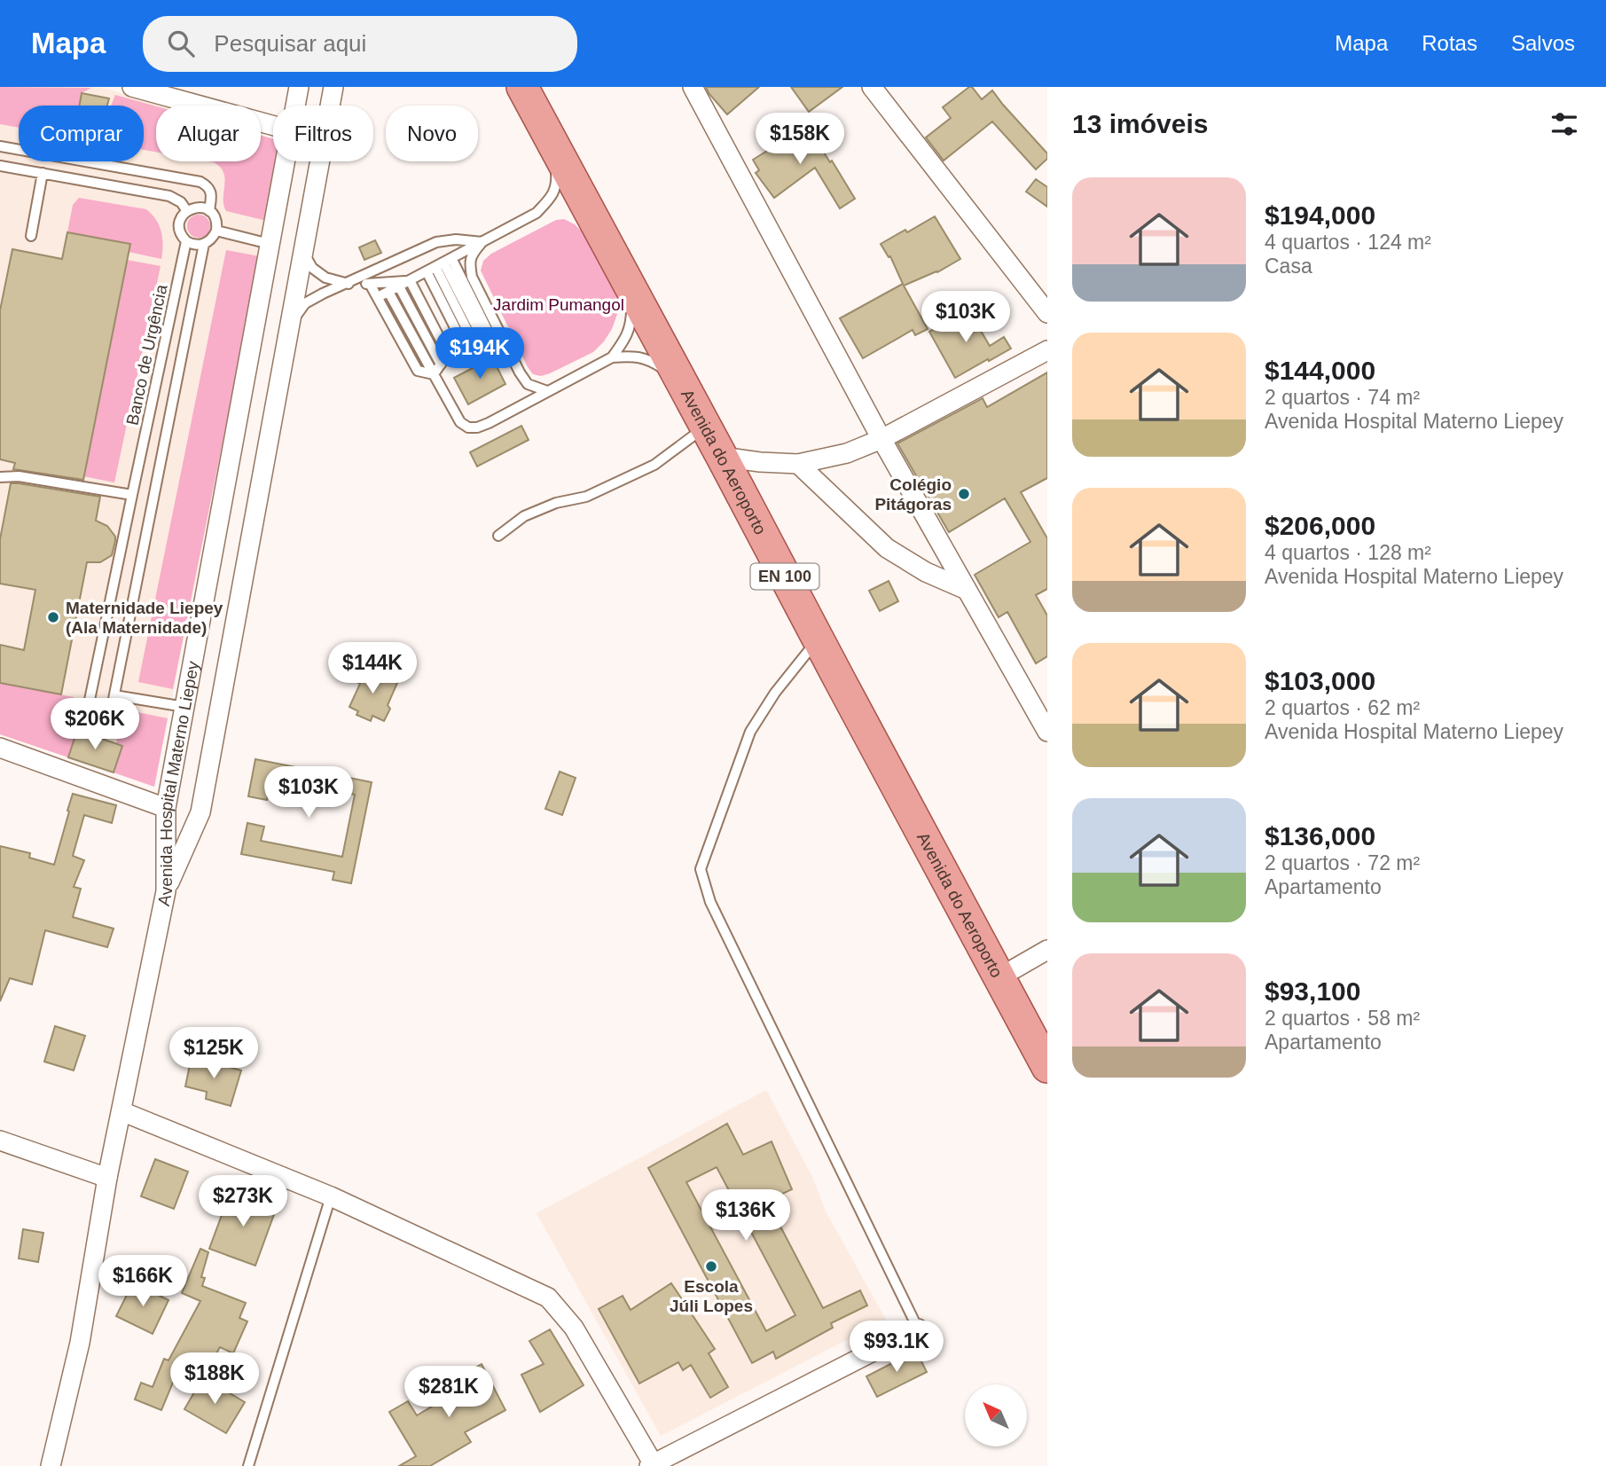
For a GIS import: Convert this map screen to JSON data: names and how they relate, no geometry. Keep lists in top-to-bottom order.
{
  "streets": {
    "main road": ["Avenida do Aeroporto", "EN 100"],
    "street": ["Avenida Hospital Materno Liepey"],
    "lane": ["Banco de Urgência"]
  },
  "parks": ["Jardim Pumangol"],
  "places": ["Colégio Pitágoras", "Maternidade Liepey (Ala Maternidade)", "Escola Júli Lopes"],
  "north": "top left",
  "page": {
    "header": "Mapa",
    "search": "Pesquisar aqui",
    "nav": ["Mapa", "Rotas", "Salvos"],
    "heading": "13 imóveis",
    "chip": [
      "Comprar",
      "Alugar",
      "Filtros",
      "Novo"
    ],
    "price": [
      "$158K",
      "$103K",
      "$194K",
      "$144K",
      "$206K",
      "$103K",
      "$125K",
      "$273K",
      "$136K",
      "$166K",
      "$93.1K",
      "$188K",
      "$281K"
    ],
    "list": [
      {
        "name": "$194,000",
        "note": "4 quartos · 124 m² · Casa"
      },
      {
        "name": "$144,000",
        "note": "2 quartos · 74 m² · Avenida Hospital Materno Liepey"
      },
      {
        "name": "$206,000",
        "note": "4 quartos · 128 m² · Avenida Hospital Materno Liepey"
      },
      {
        "name": "$103,000",
        "note": "2 quartos · 62 m² · Avenida Hospital Materno Liepey"
      },
      {
        "name": "$136,000",
        "note": "2 quartos · 72 m² · Apartamento"
      },
      {
        "name": "$93,100",
        "note": "2 quartos · 58 m² · Apartamento"
      }
    ]
  }
}
